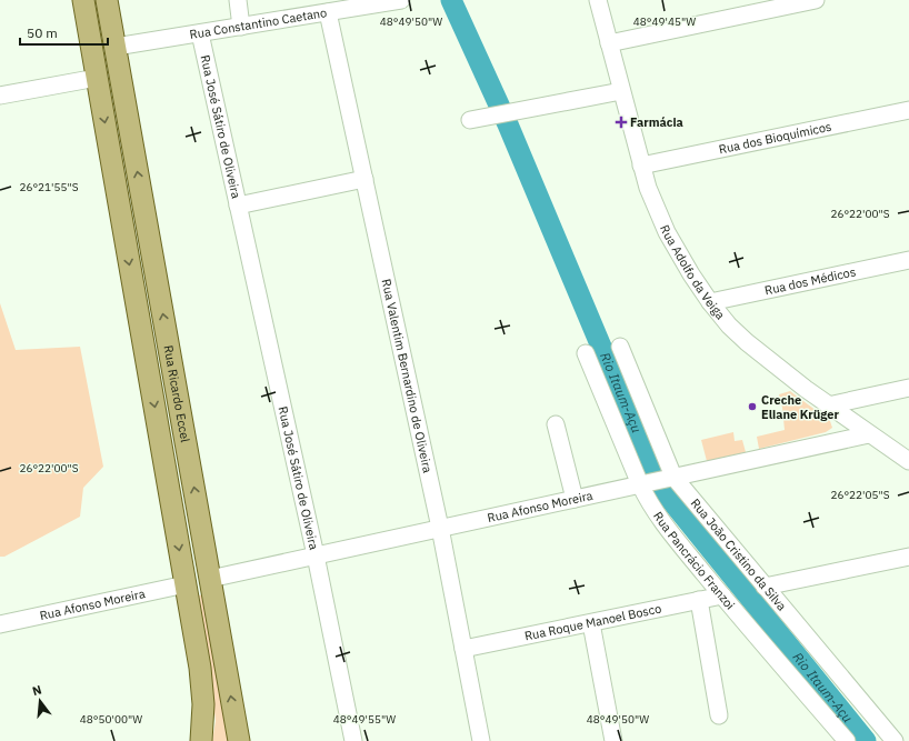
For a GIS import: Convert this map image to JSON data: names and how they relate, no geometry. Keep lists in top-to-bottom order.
{
  "streets": {
    "main road": ["Rua Ricardo Eccel"],
    "street": [
      "Rua Constantino Caetano",
      "Rua José Sátiro de Oliveira",
      "Rua dos Bioquímicos",
      "Rua Adolfo da Veiga",
      "Rua dos Médicos",
      "Rua Valentim Bernardino de Oliveira",
      "Rua Afonso Moreira",
      "Rua João Cristino da Silva",
      "Rua Pancrácio Franzoi",
      "Rua Roque Manoel Bosco"
    ]
  },
  "crossings": [
    ["Rua Constantino Caetano", "Rua José Sátiro de Oliveira"],
    ["Rua Constantino Caetano", "Rua Valentim Bernardino de Oliveira"],
    ["Rua Constantino Caetano", "Rua Ricardo Eccel"],
    ["Rua José Sátiro de Oliveira", "Rua Afonso Moreira"],
    ["Rua dos Bioquímicos", "Rua Adolfo da Veiga"],
    ["Rua Adolfo da Veiga", "Rua dos Médicos"],
    ["Rua Adolfo da Veiga", "Rua Afonso Moreira"],
    ["Rua Valentim Bernardino de Oliveira", "Rua Afonso Moreira"],
    ["Rua Valentim Bernardino de Oliveira", "Rua Roque Manoel Bosco"],
    ["Rua Ricardo Eccel", "Rua Afonso Moreira"],
    ["Rua Afonso Moreira", "Rua João Cristino da Silva"],
    ["Rua Afonso Moreira", "Rua Pancrácio Franzoi"],
    ["Rua Pancrácio Franzoi", "Rua Roque Manoel Bosco"]
  ],
  "water": ["Rio Itaum-Açu"],
  "places": {
    "health": ["Farmácia"],
    "other": ["Creche Eliane Krüger"]
  },
  "scale_bar": "50 m",
  "north": "top",
  "coordinates": [
    "48°49'50\"W",
    "48°49'45\"W",
    "26°21'55\"S",
    "26°22'00\"S",
    "26°22'05\"S",
    "48°50'00\"W",
    "48°49'55\"W"
  ]
}
